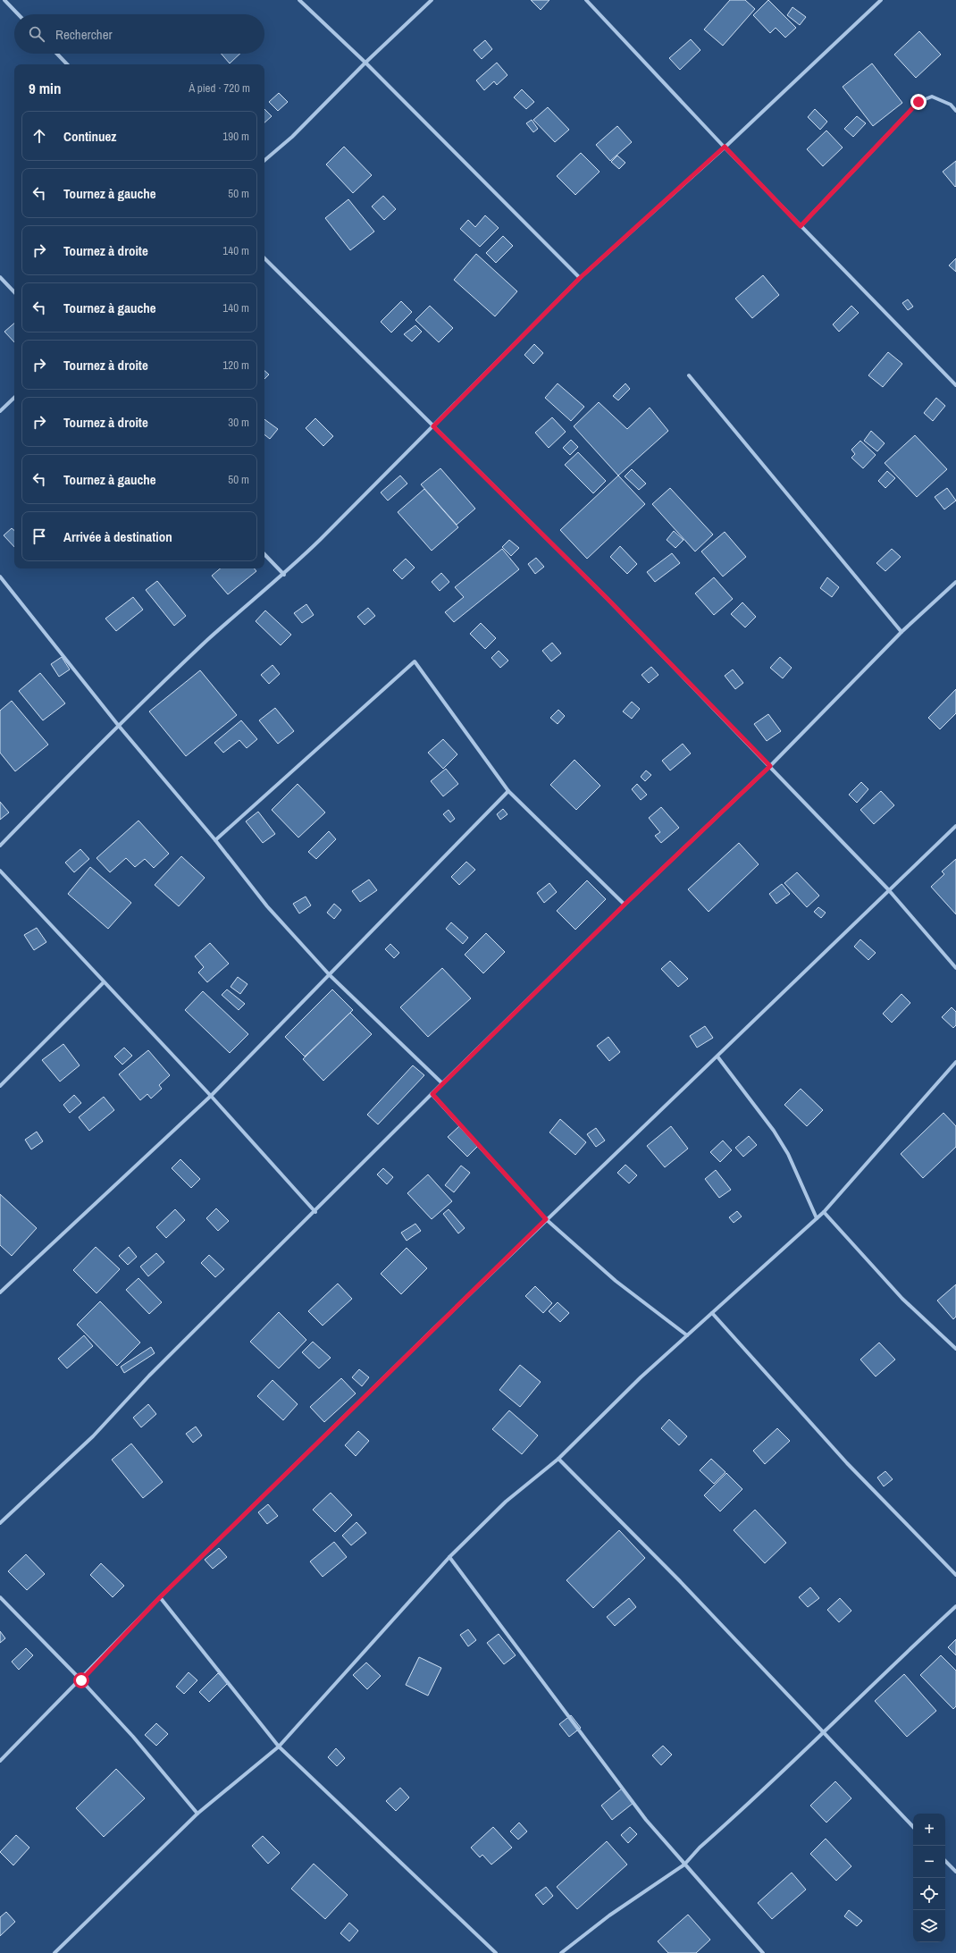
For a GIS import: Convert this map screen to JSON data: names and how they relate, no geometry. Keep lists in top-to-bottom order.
{
  "page": {
    "search": "Rechercher",
    "heading": ["9 min", "À pied · 720 m"],
    "list": [
      ["Continuez", "190 m"],
      ["Tournez à gauche", "50 m"],
      ["Tournez à droite", "140 m"],
      ["Tournez à gauche", "140 m"],
      ["Tournez à droite", "120 m"],
      ["Tournez à droite", "30 m"],
      ["Tournez à gauche", "50 m"],
      "Arrivée à destination"
    ],
    "map_buttons": ["+", "−"]
  }
}
